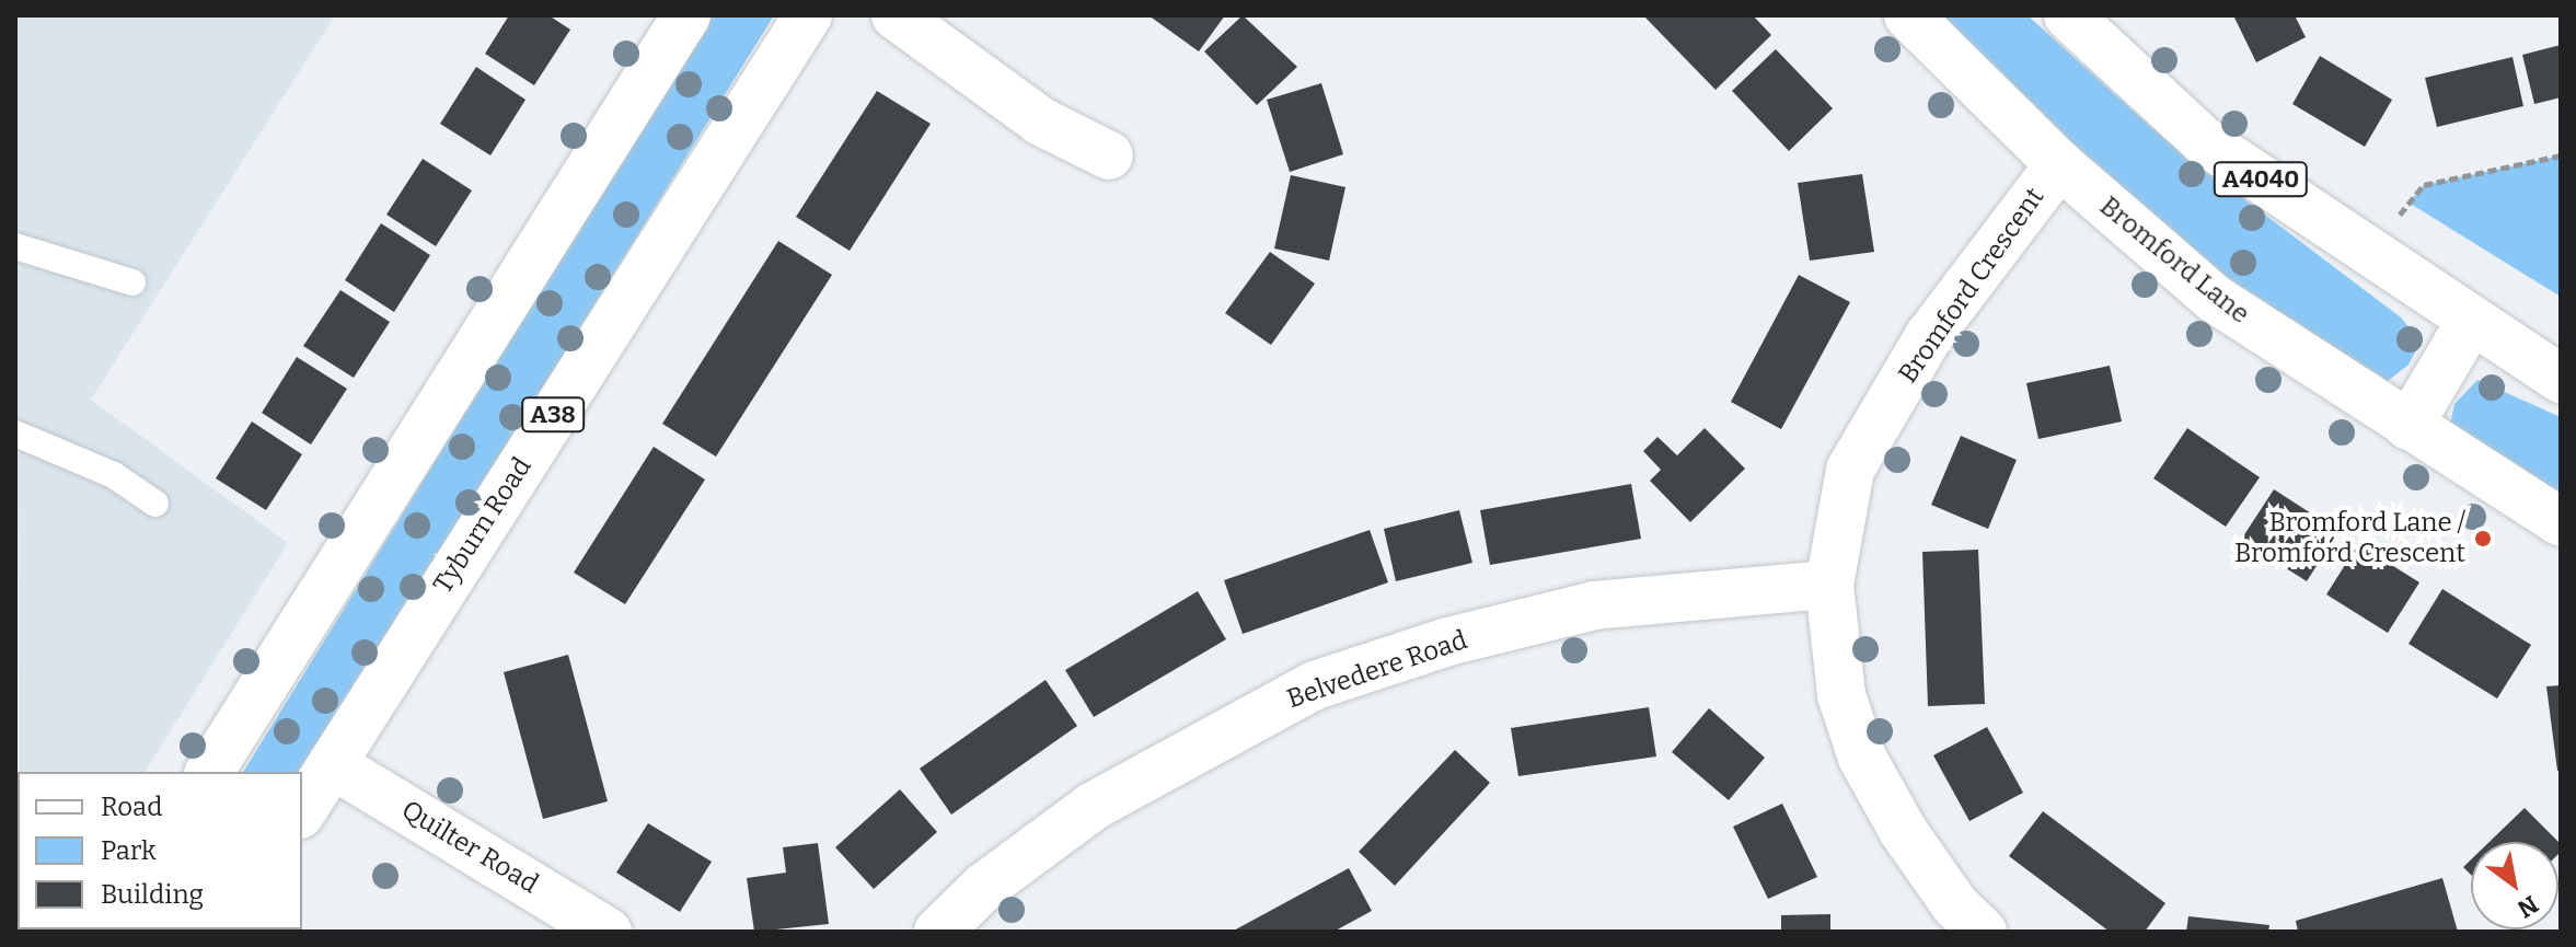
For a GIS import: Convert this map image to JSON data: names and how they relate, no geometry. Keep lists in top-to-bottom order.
{
  "streets": {
    "main road": [
      "A4040",
      "Bromford Lane",
      "Bromford Crescent",
      "A38",
      "Tyburn Road",
      "Belvedere Road",
      "Quilter Road"
    ]
  },
  "crossings": [
    ["Bromford Lane", "Bromford Crescent"],
    ["Bromford Crescent", "Belvedere Road"],
    ["Tyburn Road", "Quilter Road"]
  ],
  "places": ["Bromford Lane / Bromford Crescent"],
  "legend": ["Road", "Park", "Building"],
  "north": "bottom right"
}
